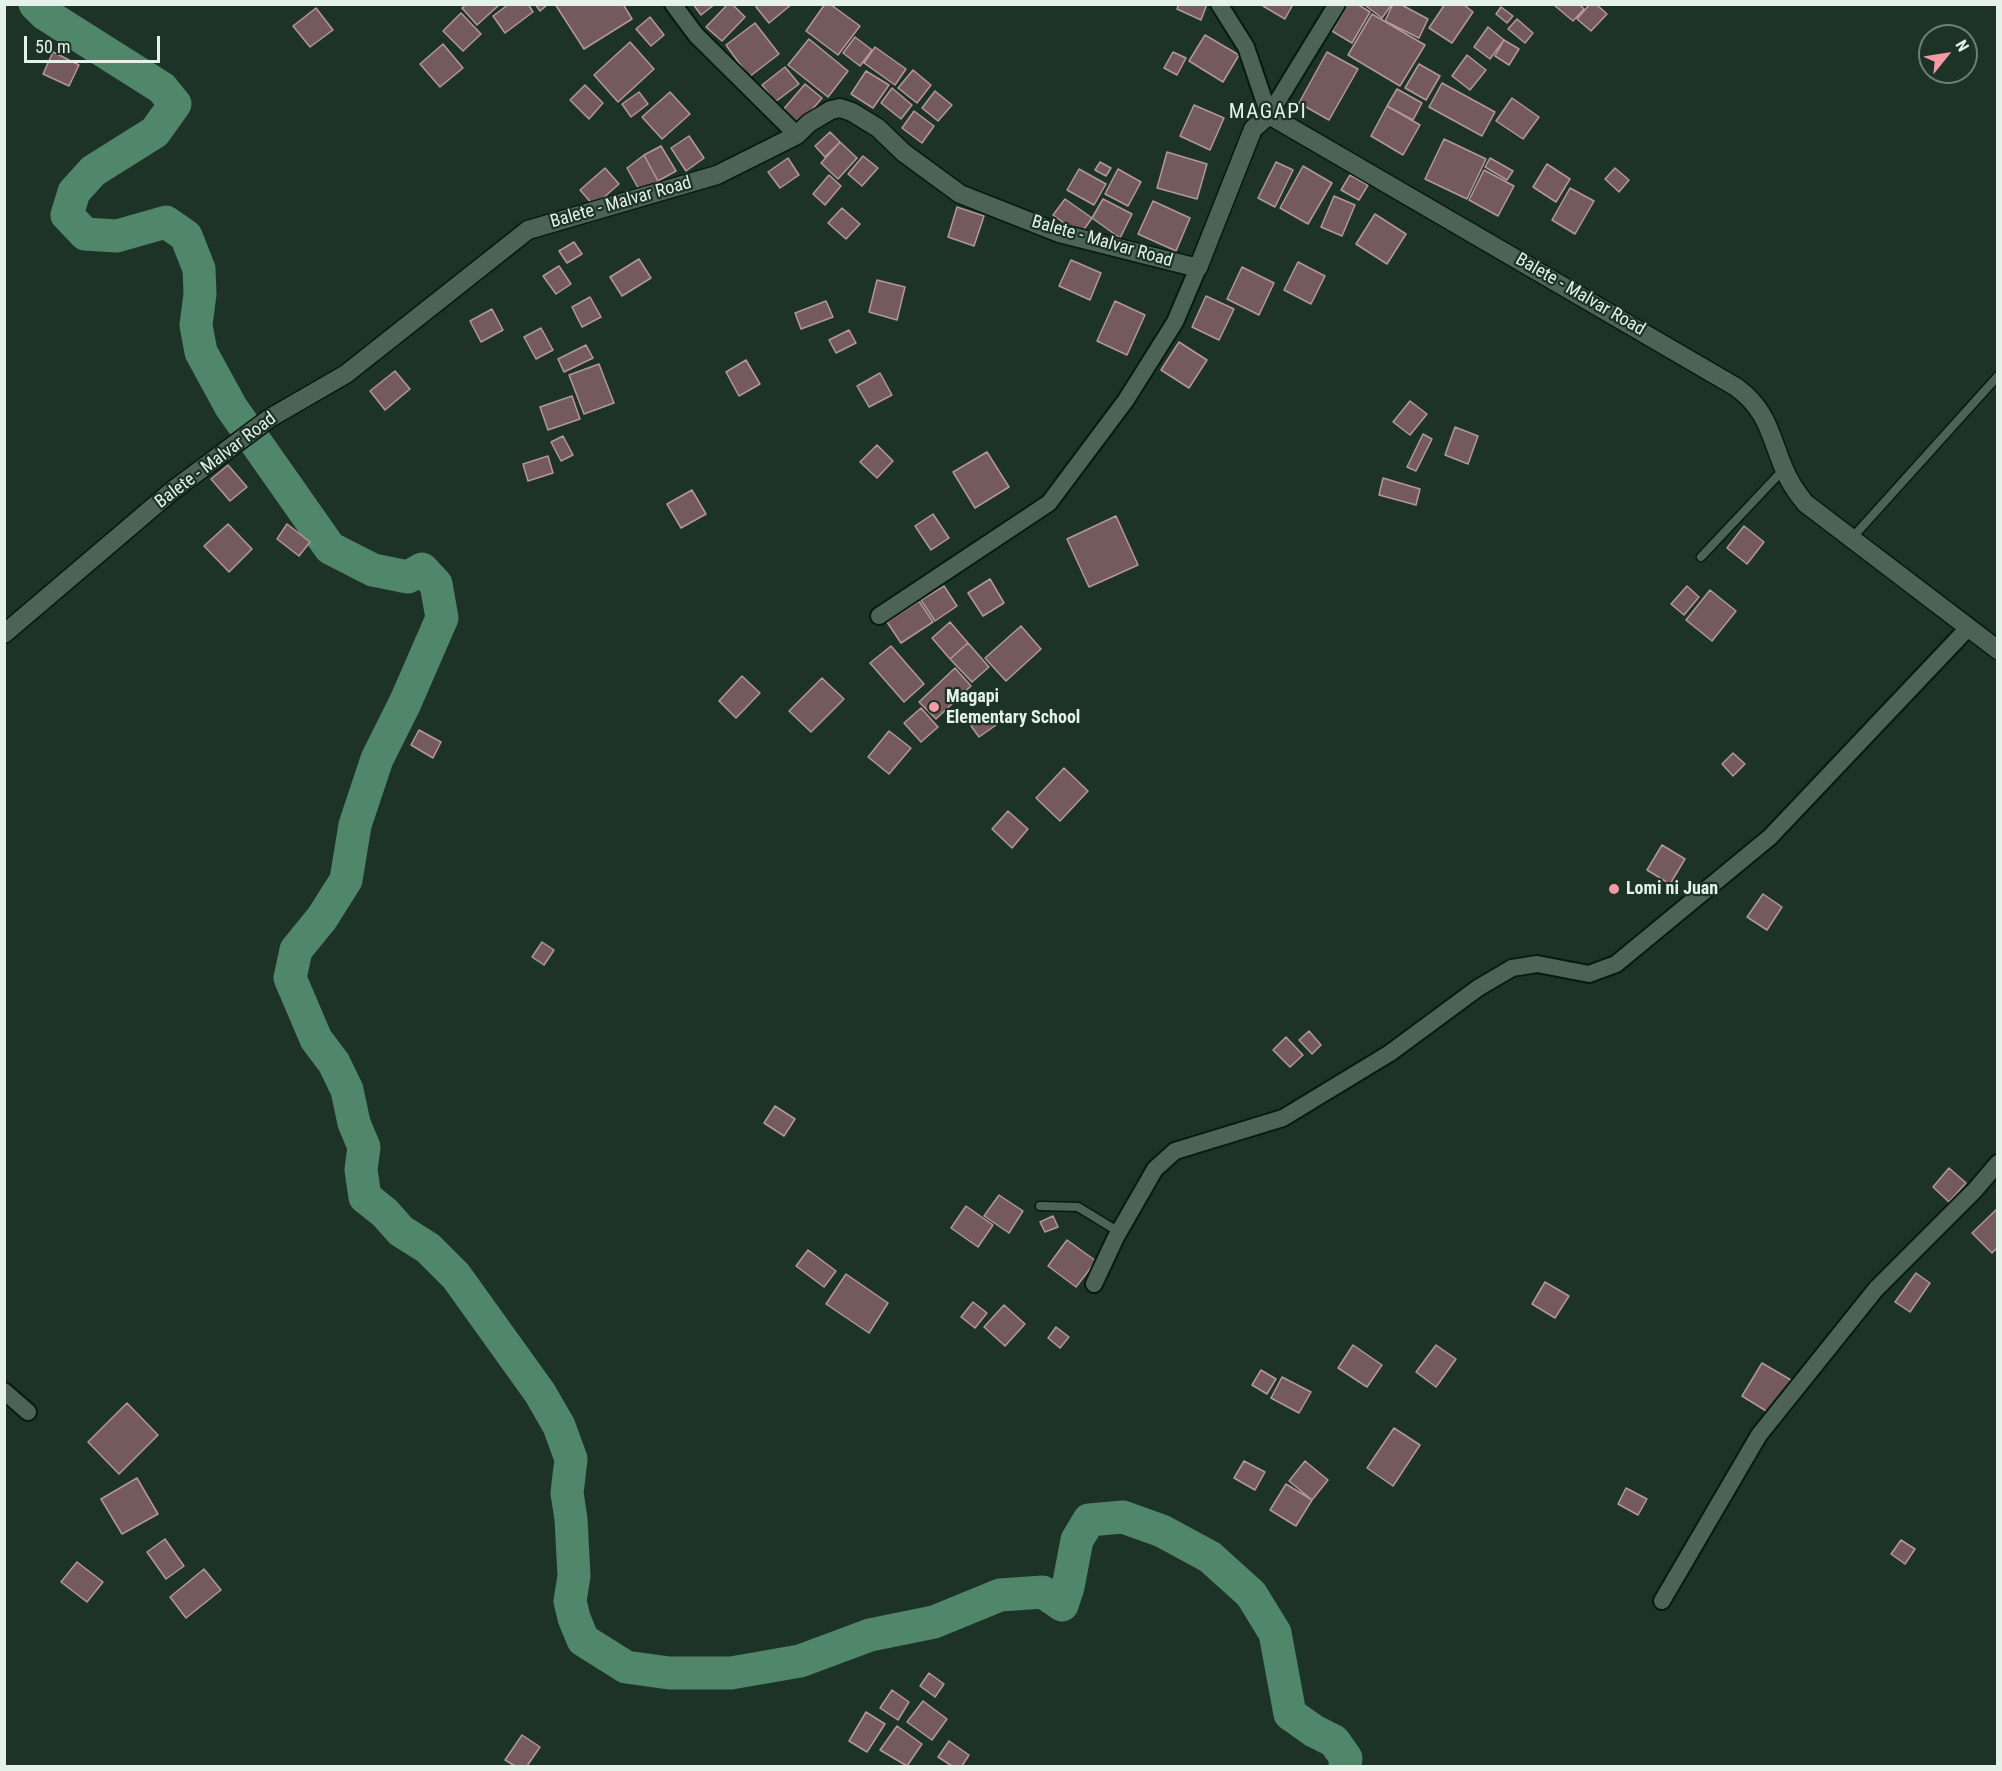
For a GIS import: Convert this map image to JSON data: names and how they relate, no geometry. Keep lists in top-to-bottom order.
{
  "streets": {
    "main road": ["Balete - Malvar Road"]
  },
  "districts": ["MAGAPI"],
  "places": ["Magapi Elementary School", "Lomi ni Juan"],
  "scale_bar": "50 m",
  "north": "top right"
}
